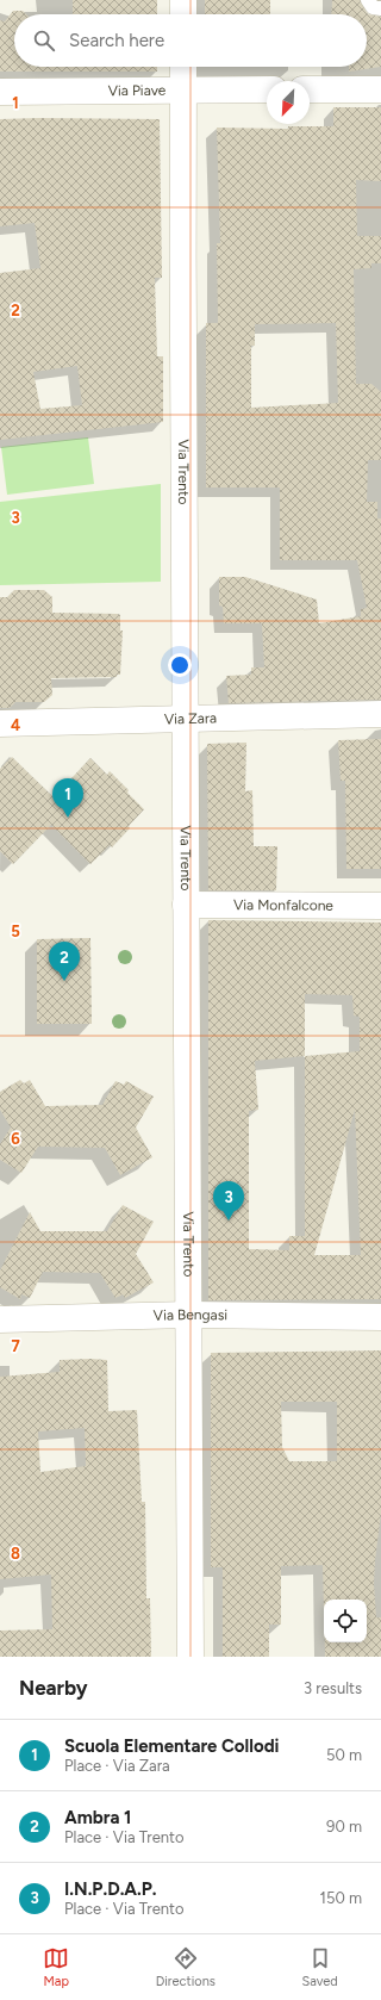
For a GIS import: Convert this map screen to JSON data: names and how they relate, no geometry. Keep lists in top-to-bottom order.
{
  "streets": {
    "street": [
      "Via Piave",
      "Via Trento",
      "Via Zara",
      "Via Monfalcone",
      "Via Bengasi"
    ]
  },
  "crossings": [
    ["Via Piave", "Via Trento"],
    ["Via Trento", "Via Zara"],
    ["Via Trento", "Via Monfalcone"],
    ["Via Trento", "Via Bengasi"]
  ],
  "north": "bottom left",
  "page": {
    "search": "Search here",
    "pins": ["1", "2", "3"],
    "heading": ["Nearby", "3 results"],
    "list": [
      {
        "mark": "1",
        "name": "Scuola Elementare Collodi",
        "note": "Place · Via Zara",
        "value": "50 m"
      },
      {
        "mark": "2",
        "name": "Ambra 1",
        "note": "Place · Via Trento",
        "value": "90 m"
      },
      {
        "mark": "3",
        "name": "I.N.P.D.A.P.",
        "note": "Place · Via Trento",
        "value": "150 m"
      }
    ],
    "nav": ["Map", "Directions", "Saved"]
  },
  "grid": {
    "rows": [
      "1",
      "2",
      "3",
      "4",
      "5",
      "6",
      "7",
      "8"
    ]
  }
}
